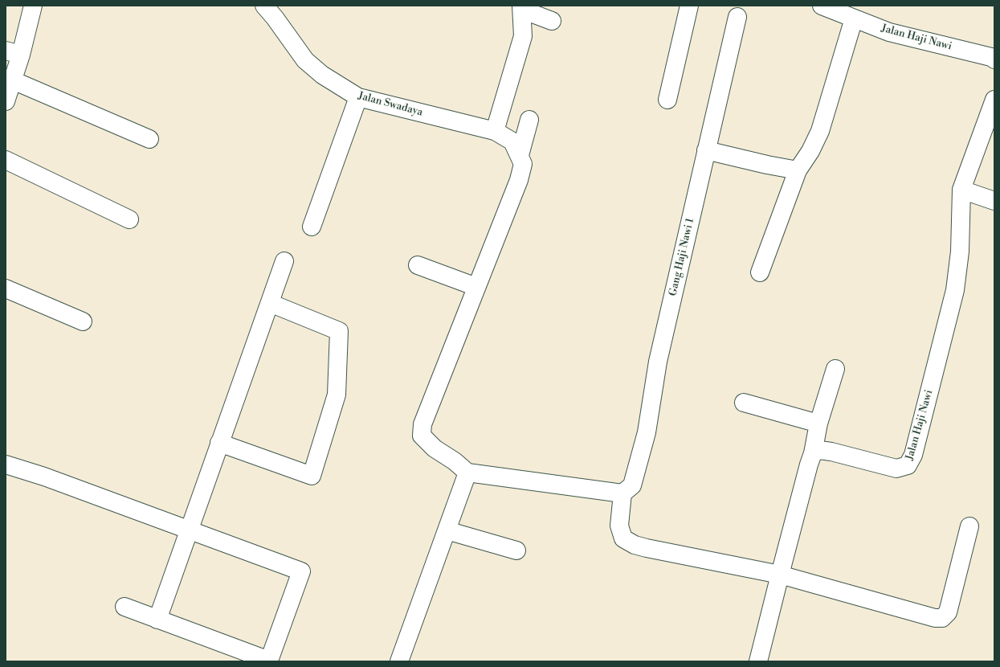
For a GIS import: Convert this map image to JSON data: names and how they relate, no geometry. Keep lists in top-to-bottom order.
{
  "streets": {
    "street": ["Jalan Haji Nawi", "Jalan Swadaya", "Gang Haji Nawi 1"]
  }
}
